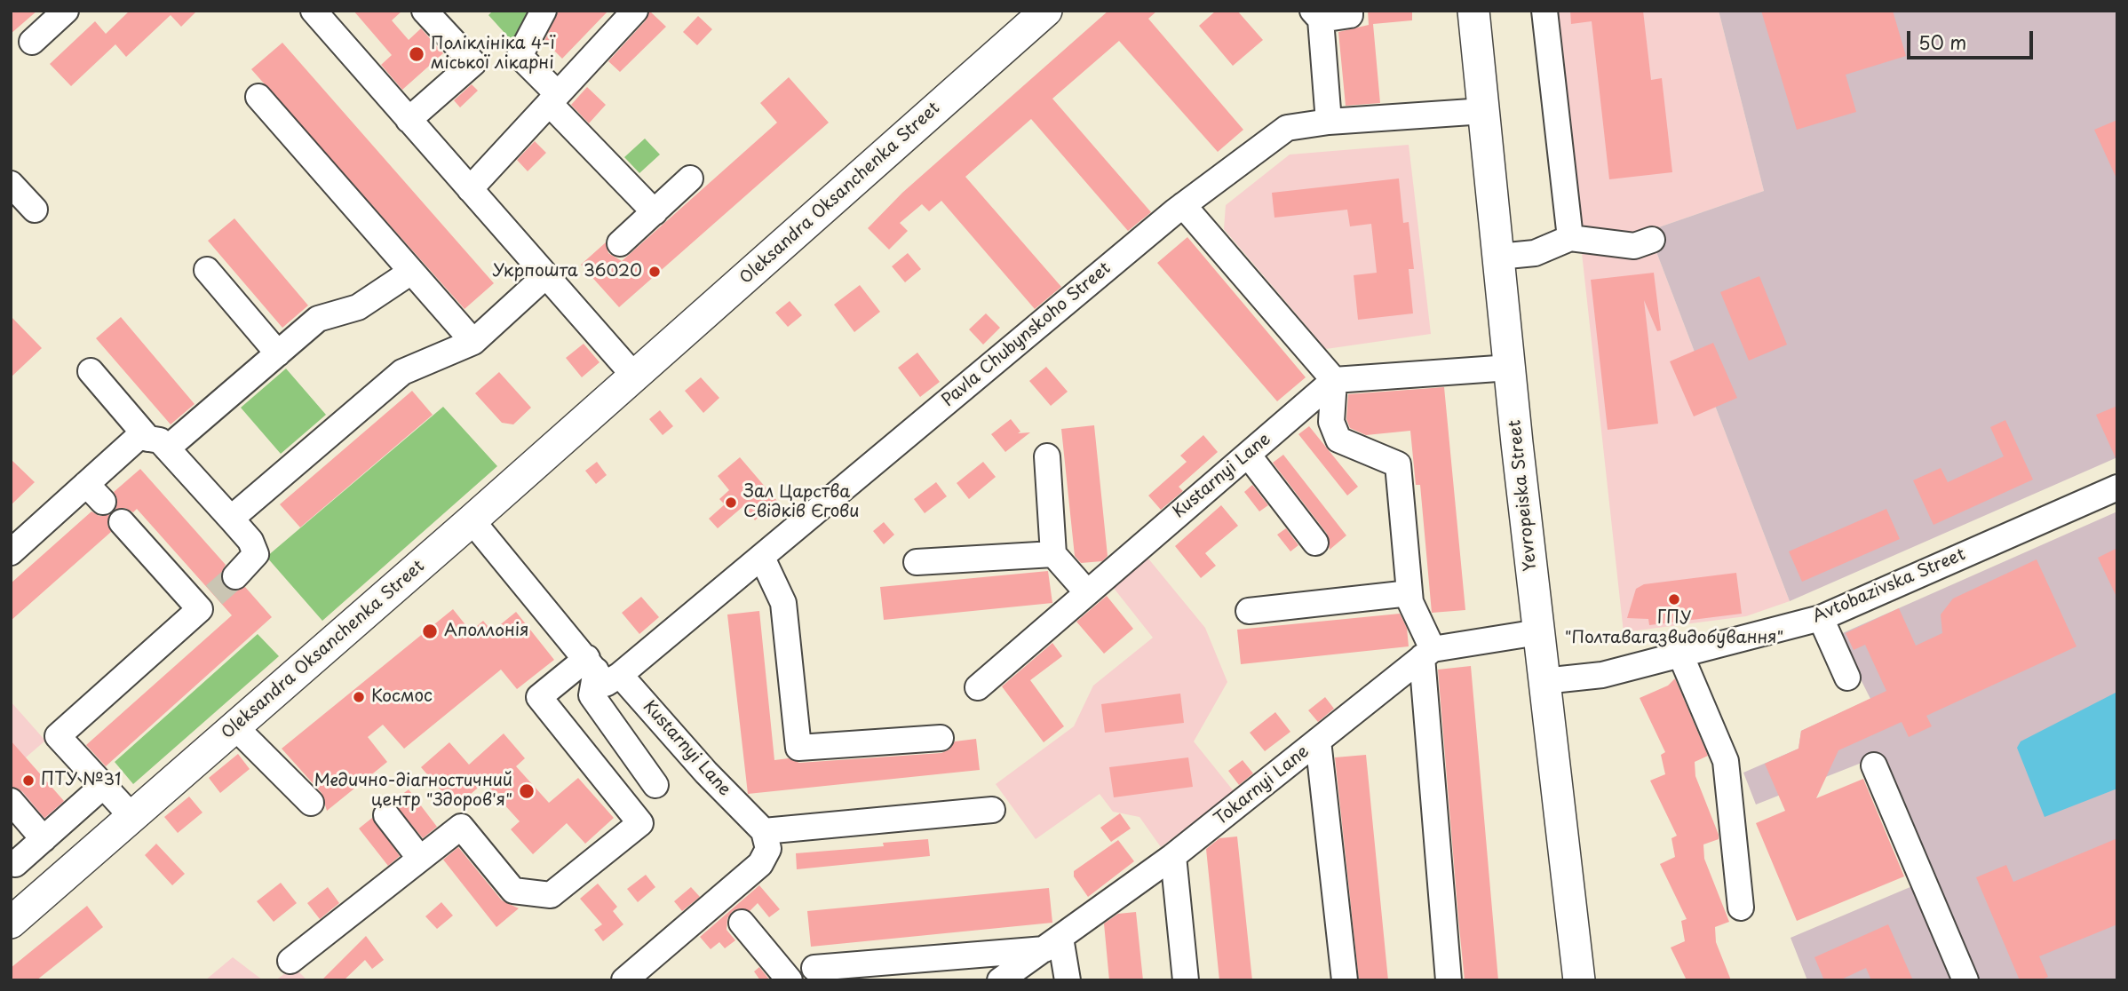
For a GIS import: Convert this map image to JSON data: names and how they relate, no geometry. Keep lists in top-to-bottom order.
{
  "streets": {
    "main road": ["Oleksandra Oksanchenka Street", "Yevropeiska Street"],
    "street": [
      "Pavla Chubynskoho Street",
      "Kustarnyi Lane",
      "Avtobazivska Street",
      "Tokarnyi Lane"
    ]
  },
  "crossings": [
    ["Oleksandra Oksanchenka Street", "Kustarnyi Lane"],
    ["Pavla Chubynskoho Street", "Kustarnyi Lane"],
    ["Pavla Chubynskoho Street", "Yevropeiska Street"],
    ["Yevropeiska Street", "Avtobazivska Street"]
  ],
  "places": [
    "Поліклініка 4-ї міської лікарні",
    "Укрпошта 36020",
    "Зал Царства Cвідків Єгови",
    "ГПУ \"Полтавагазвидобування\"",
    "Аполлонія",
    "Космос",
    "ПТУ №31",
    "Медично-діагностичний центр \"Здоров'я\""
  ],
  "scale_bar": "50 m"
}
